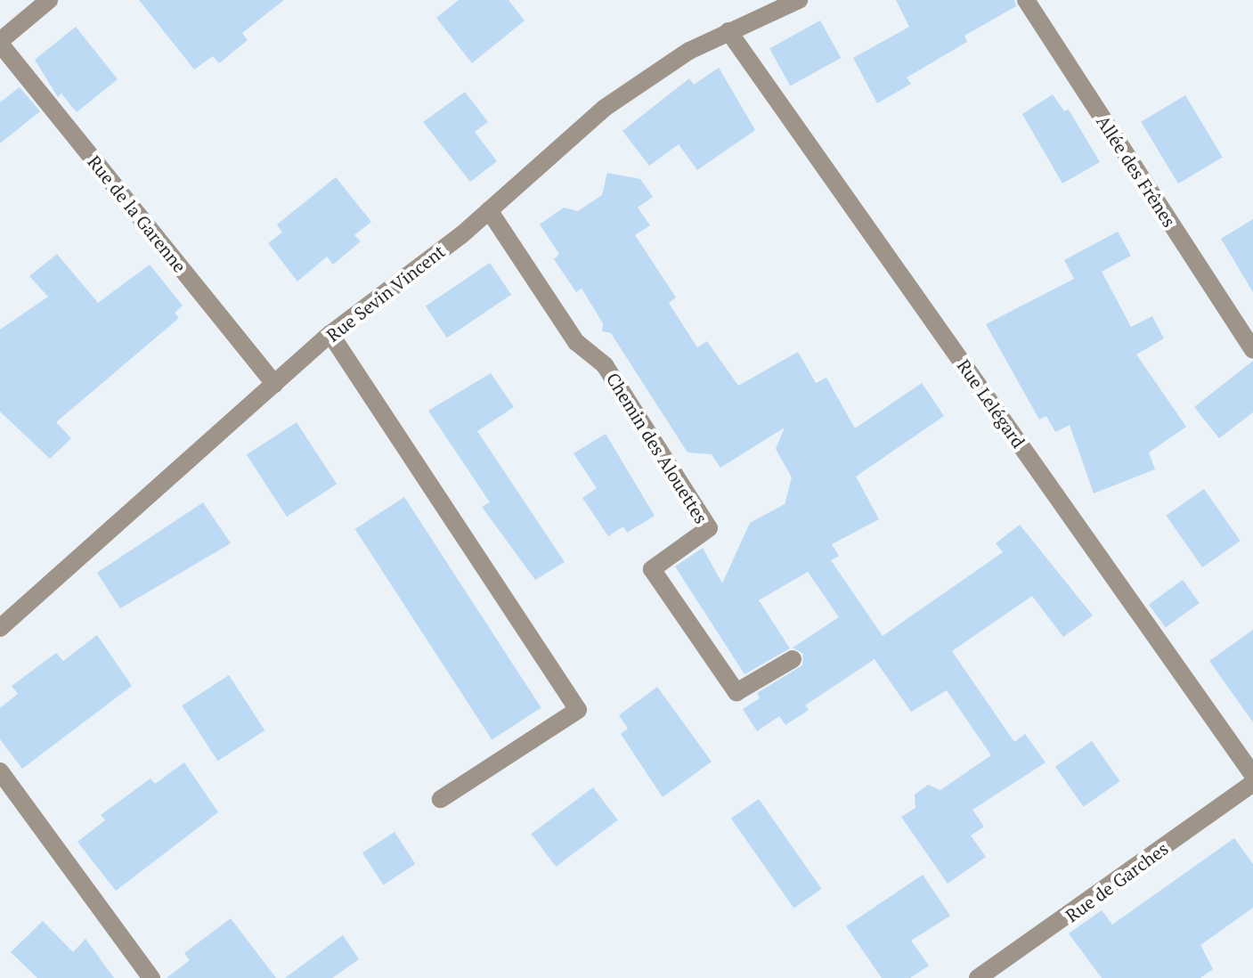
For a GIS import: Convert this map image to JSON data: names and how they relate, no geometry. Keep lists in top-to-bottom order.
{
  "streets": {
    "street": [
      "Allée des Frênes",
      "Rue de la Garenne",
      "Rue Sevin Vincent",
      "Rue Lelégard",
      "Chemin des Alouettes",
      "Rue de Garches"
    ]
  },
  "crossings": [
    ["Rue de la Garenne", "Rue Sevin Vincent"],
    ["Rue Sevin Vincent", "Rue Lelégard"],
    ["Rue Sevin Vincent", "Chemin des Alouettes"]
  ]
}
